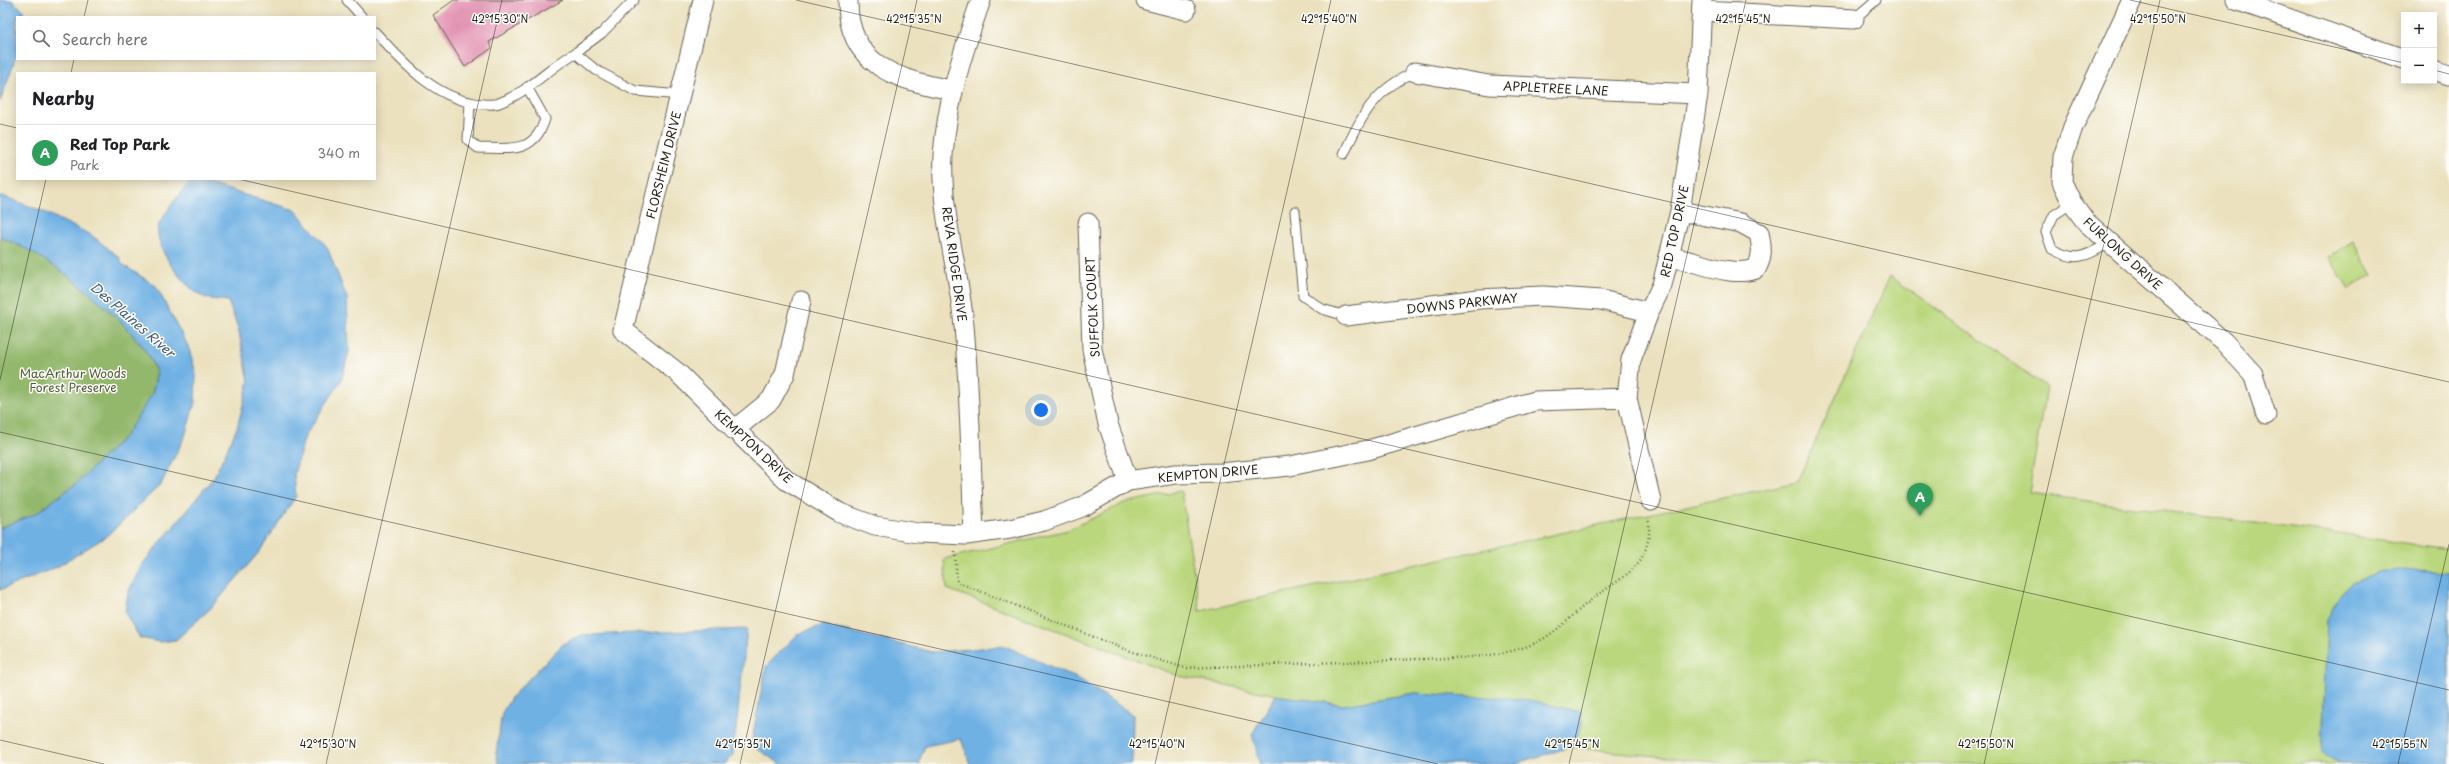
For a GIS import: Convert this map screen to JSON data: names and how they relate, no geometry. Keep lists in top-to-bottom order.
{
  "streets": {
    "street": [
      "APPLETREE LANE",
      "FLORSHEIM DRIVE",
      "RED TOP DRIVE",
      "FURLONG DRIVE",
      "REVA RIDGE DRIVE",
      "DOWNS PARKWAY",
      "SUFFOLK COURT",
      "KEMPTON DRIVE"
    ]
  },
  "crossings": [
    ["APPLETREE LANE", "RED TOP DRIVE"],
    ["FLORSHEIM DRIVE", "KEMPTON DRIVE"],
    ["RED TOP DRIVE", "DOWNS PARKWAY"],
    ["RED TOP DRIVE", "KEMPTON DRIVE"],
    ["REVA RIDGE DRIVE", "KEMPTON DRIVE"],
    ["SUFFOLK COURT", "KEMPTON DRIVE"]
  ],
  "water": ["Des Plaines River"],
  "parks": ["MacArthur Woods Forest Preserve"],
  "page": {
    "map_buttons": ["+", "−"],
    "search": "Search here",
    "heading": "Nearby",
    "list": [
      {
        "mark": "A",
        "name": "Red Top Park",
        "note": "Park",
        "value": "340 m"
      }
    ],
    "pins": "A"
  },
  "coordinates": [
    "42°15'30\"N",
    "42°15'35\"N",
    "42°15'40\"N",
    "42°15'45\"N",
    "42°15'50\"N",
    "42°15'55\"N"
  ]
}
